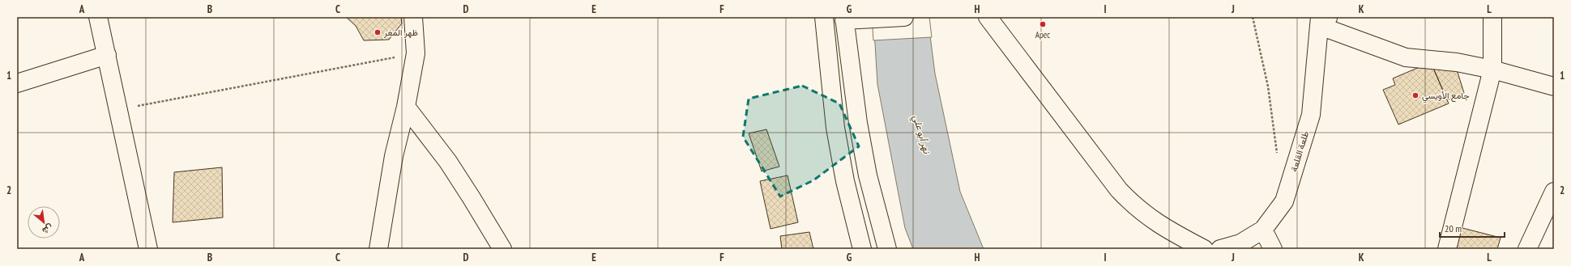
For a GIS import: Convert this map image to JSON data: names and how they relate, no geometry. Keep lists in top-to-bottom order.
{
  "streets": {
    "street": ["طلعة القلعة"]
  },
  "water": ["نهر أبو علي"],
  "places": ["Apec", "ظهر المغر", "جامع الأويسي"],
  "scale_bar": "20 m",
  "north": "bottom right",
  "grid": {
    "columns": [
      "A",
      "B",
      "C",
      "D",
      "E",
      "F",
      "G",
      "H",
      "I",
      "J",
      "K",
      "L"
    ],
    "rows": ["1", "2"]
  }
}
